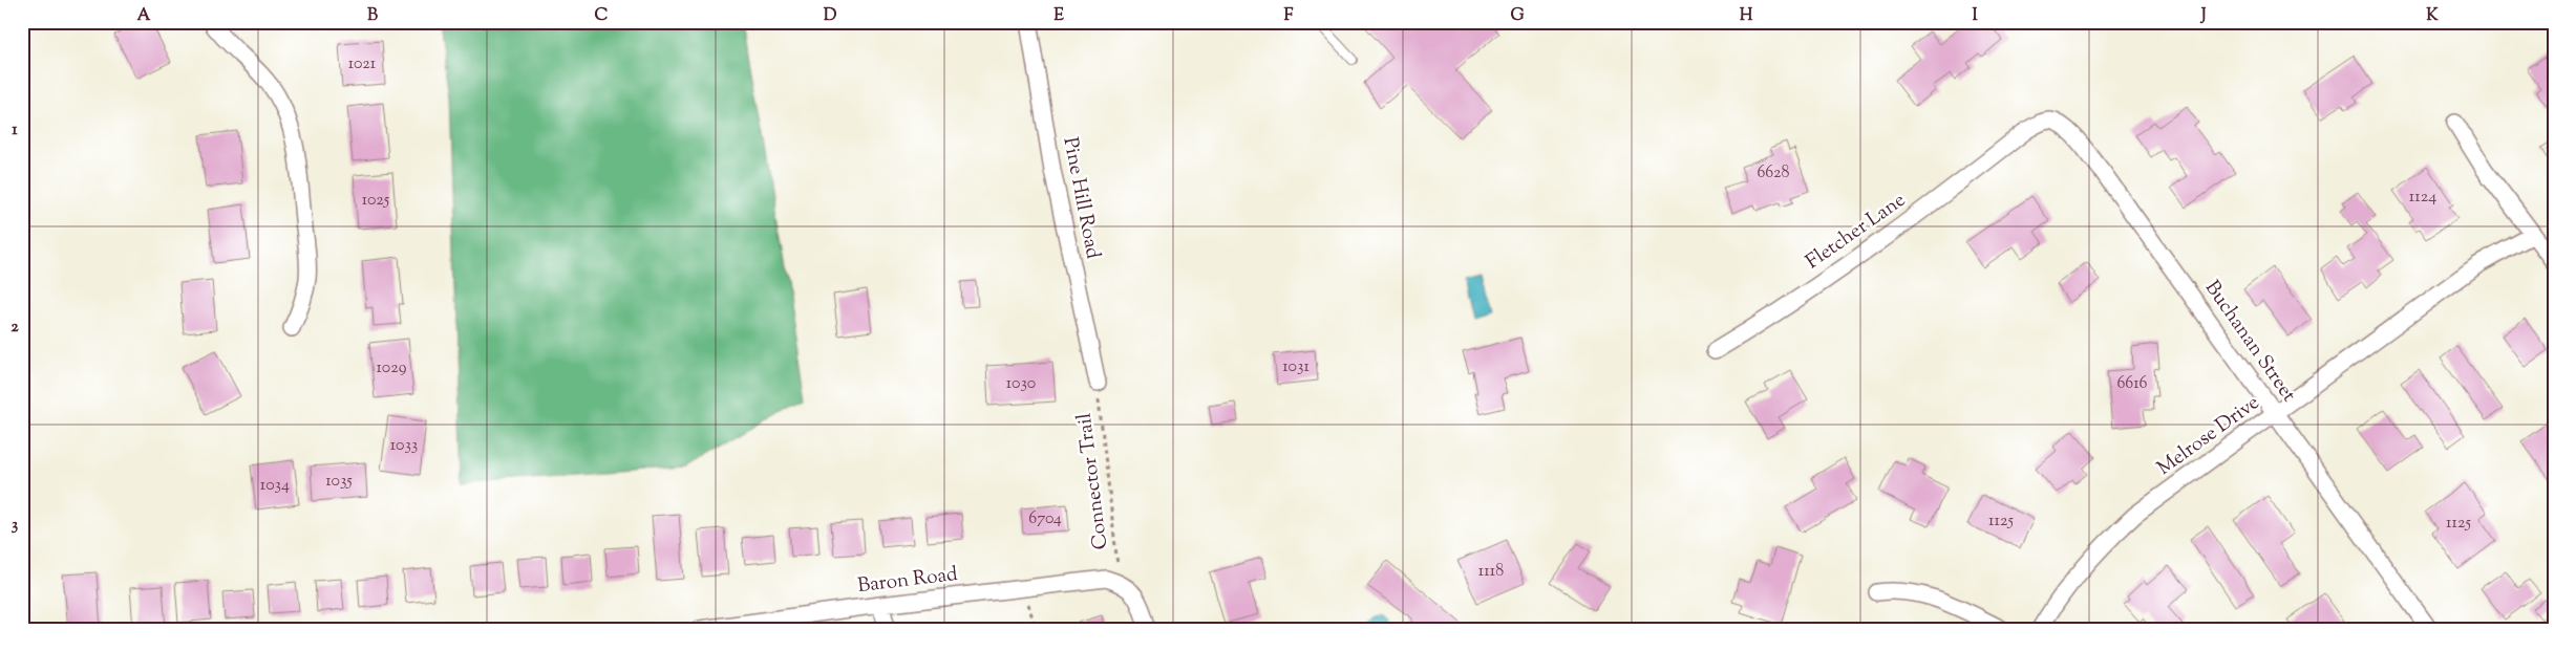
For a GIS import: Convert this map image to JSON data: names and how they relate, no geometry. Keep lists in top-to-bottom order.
{
  "streets": {
    "street": [
      "Pine Hill Road",
      "Fletcher Lane",
      "Buchanan Street",
      "Melrose Drive",
      "Baron Road"
    ],
    "path": ["Connector Trail"]
  },
  "crossings": [
    ["Pine Hill Road", "Connector Trail"],
    ["Fletcher Lane", "Buchanan Street"],
    ["Buchanan Street", "Melrose Drive"],
    ["Connector Trail", "Baron Road"]
  ],
  "house_numbers": [
    "1021",
    "6628",
    "1124",
    "1025",
    "1031",
    "1029",
    "1030",
    "6616",
    "1033",
    "1035",
    "1034",
    "6704",
    "1125",
    "1125",
    "1118"
  ],
  "grid": {
    "columns": [
      "A",
      "B",
      "C",
      "D",
      "E",
      "F",
      "G",
      "H",
      "I",
      "J",
      "K"
    ],
    "rows": ["1", "2", "3"]
  }
}
